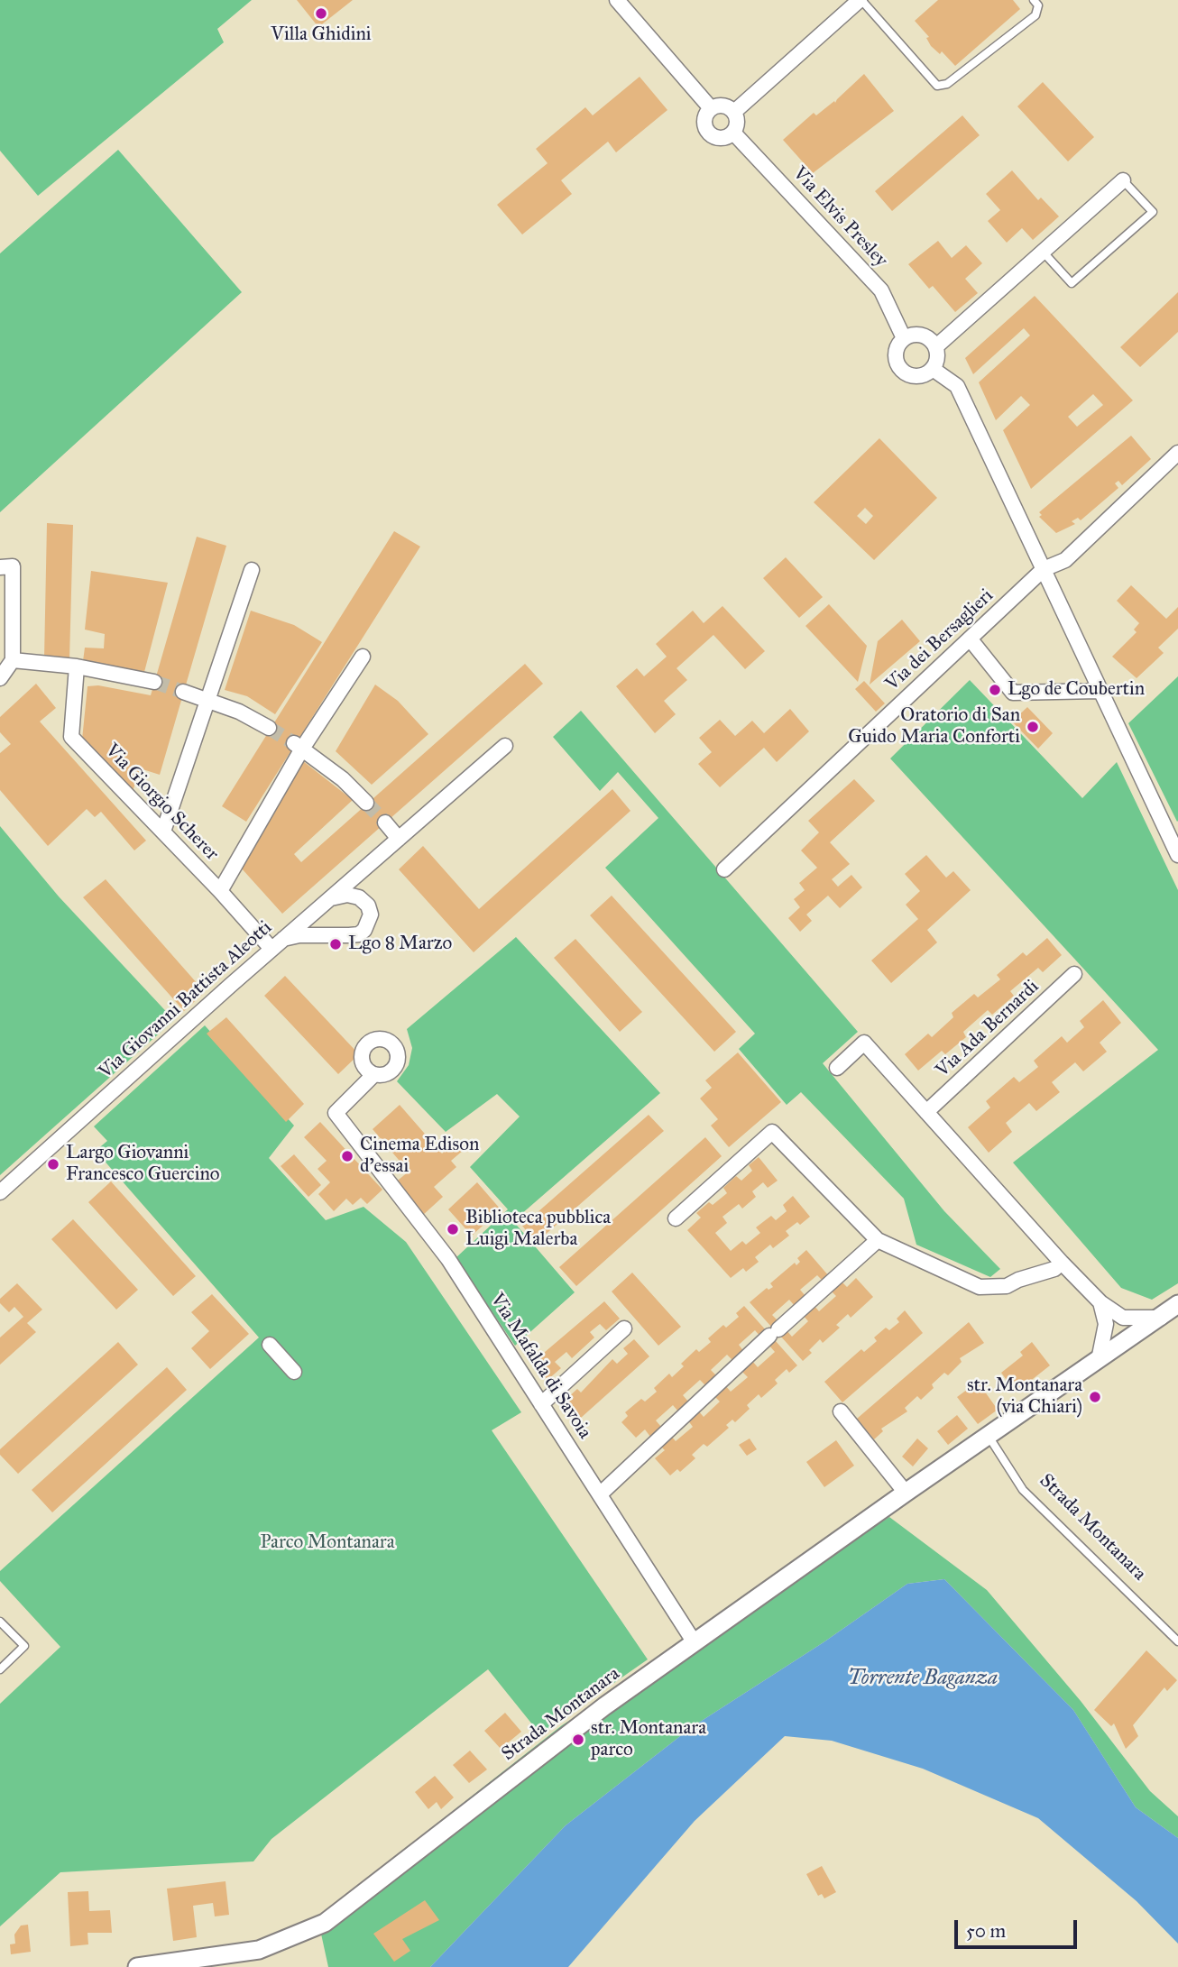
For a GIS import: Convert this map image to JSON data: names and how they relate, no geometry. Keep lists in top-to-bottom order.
{
  "streets": {
    "street": [
      "Via Elvis Presley",
      "Via dei Bersaglieri",
      "Via Giorgio Scherer",
      "Via Giovanni Battista Aleotti",
      "Via Ada Bernardi",
      "Via Mafalda di Savoia",
      "Strada Montanara"
    ]
  },
  "crossings": [
    ["Via Giorgio Scherer", "Via Giovanni Battista Aleotti"],
    ["Via Mafalda di Savoia", "Strada Montanara"]
  ],
  "water": ["Torrente Baganza"],
  "parks": ["Parco Montanara"],
  "places": [
    "Villa Ghidini",
    "Lgo de Coubertin",
    "Oratorio di San Guido Maria Conforti",
    "Lgo 8 Marzo",
    "Cinema Edison d'essai",
    "Largo Giovanni Francesco Guercino",
    "Biblioteca pubblica Luigi Malerba",
    "str. Montanara (via Chiari)",
    "str. Montanara parco"
  ],
  "scale_bar": "50 m"
}
